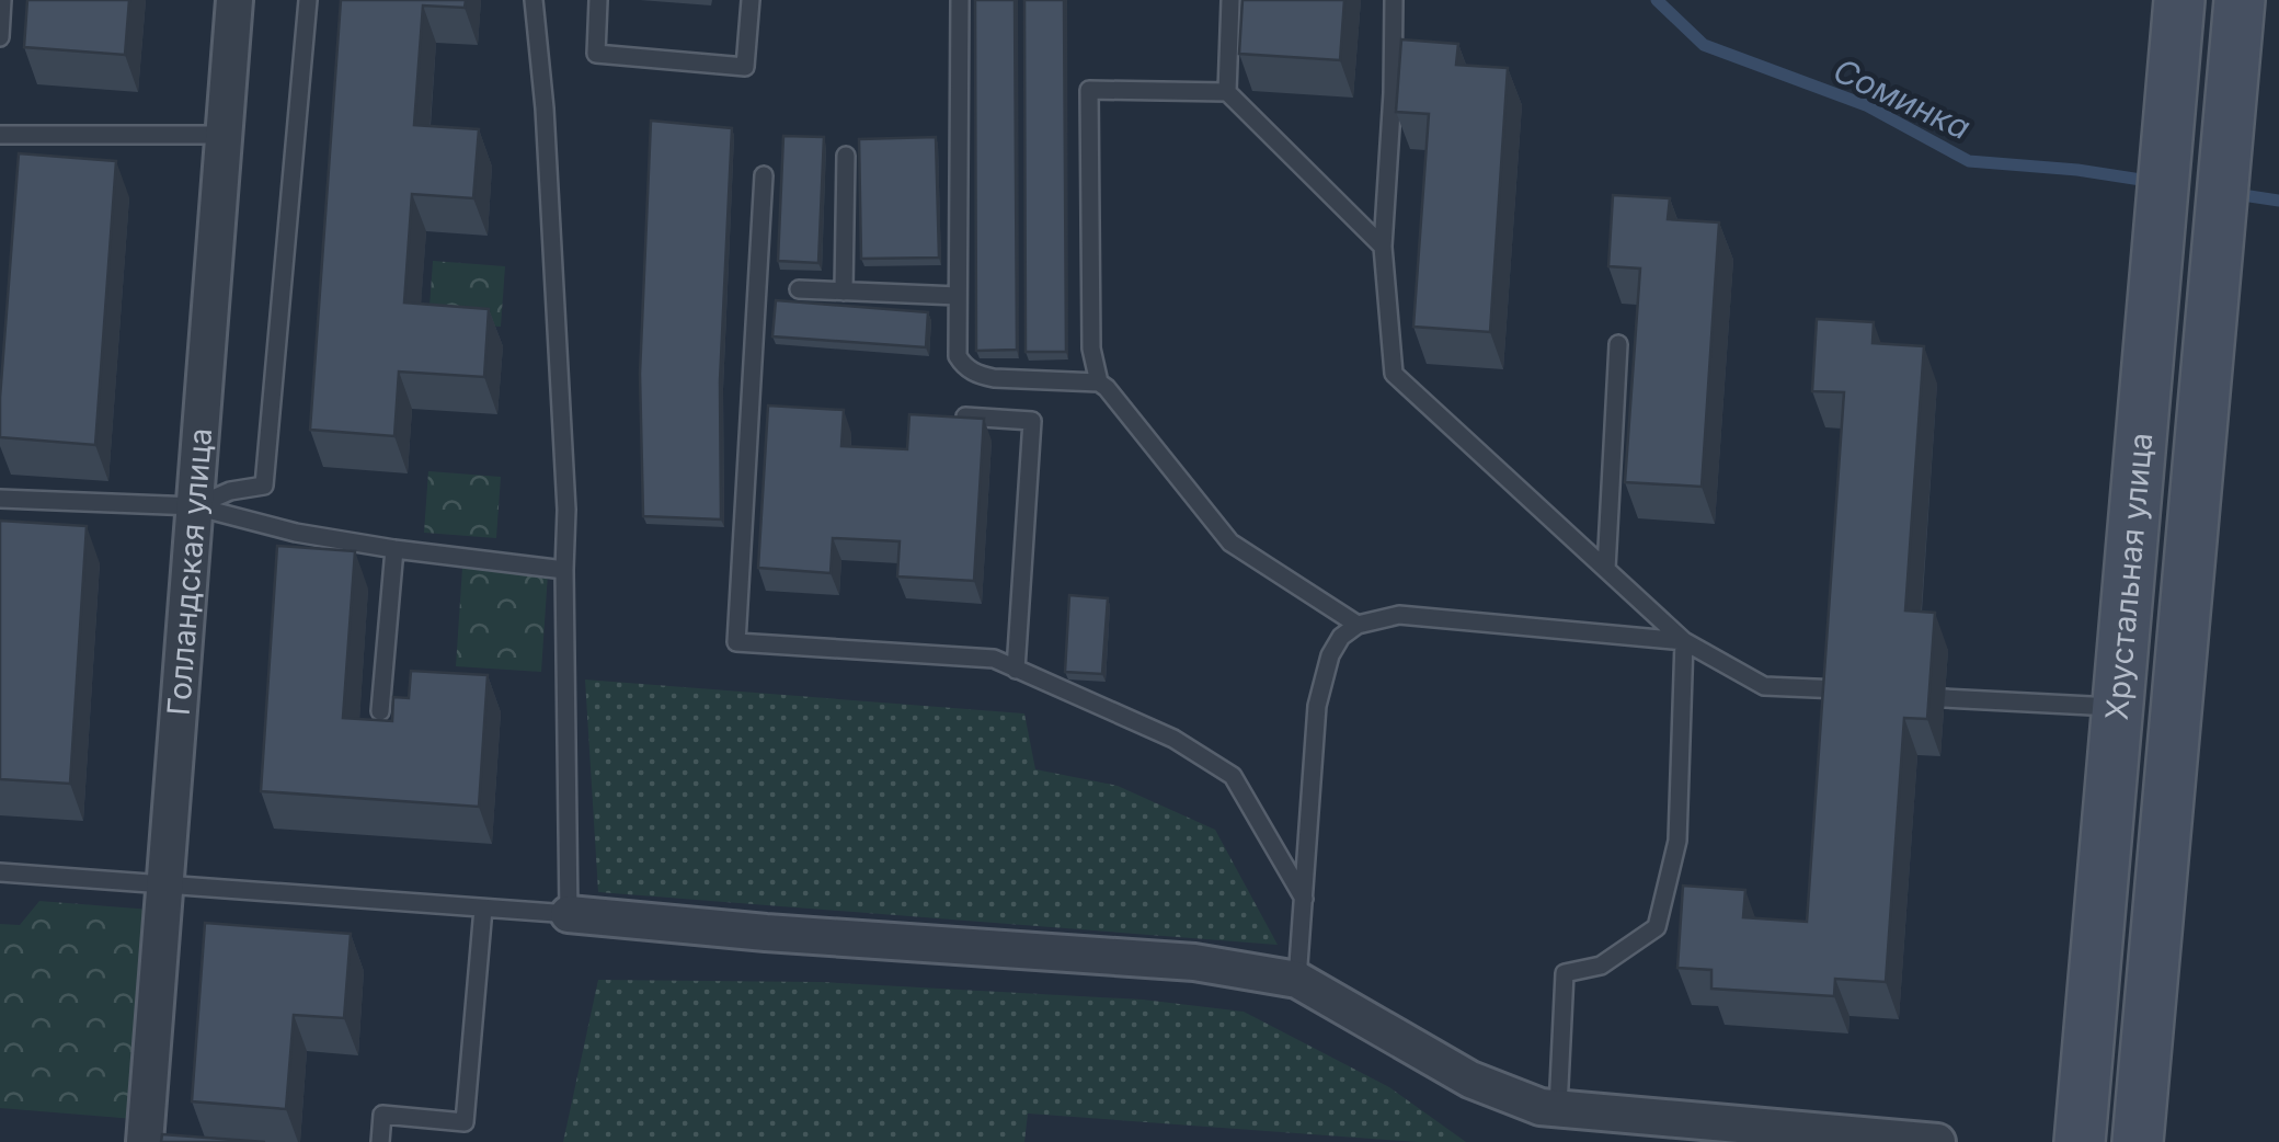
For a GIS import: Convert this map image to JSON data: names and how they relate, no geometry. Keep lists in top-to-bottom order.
{
  "streets": {
    "main road": ["Хрустальная улица"],
    "street": ["Голландская улица"]
  },
  "water": ["Соминка"]
}
